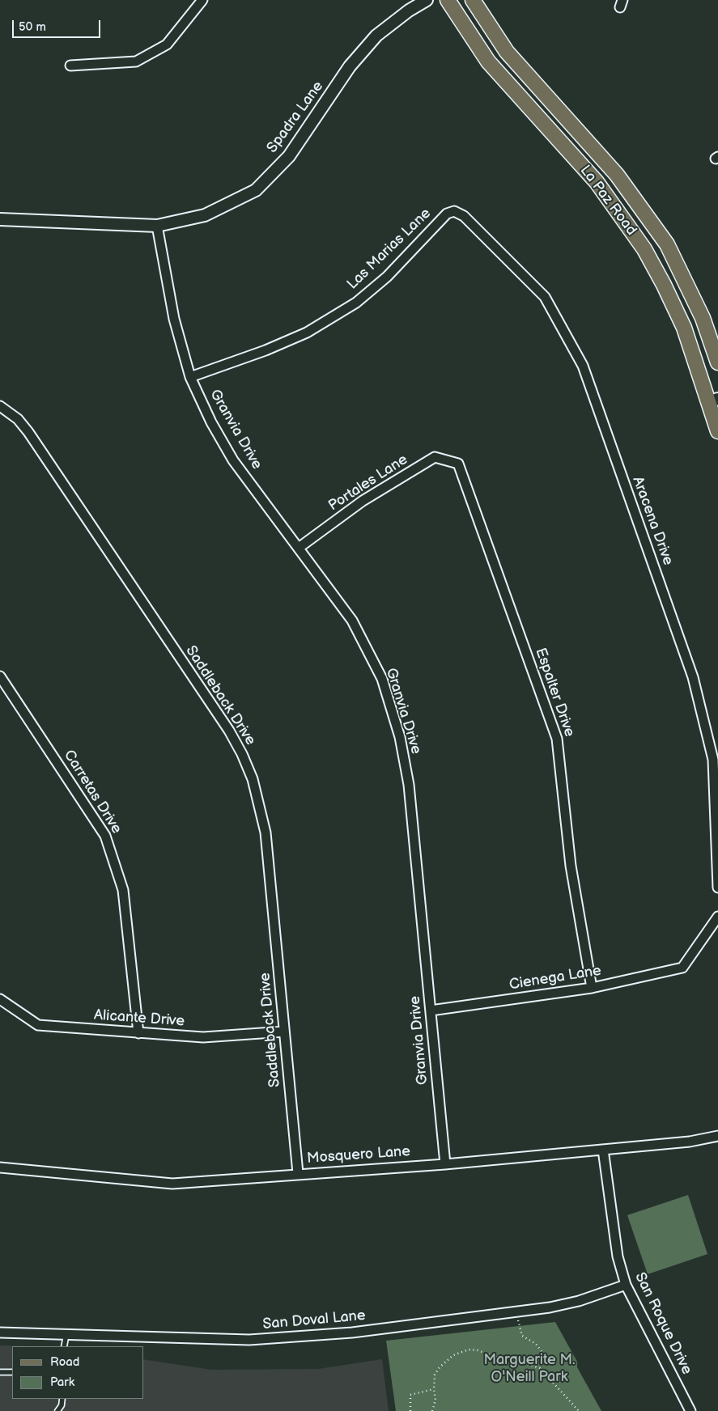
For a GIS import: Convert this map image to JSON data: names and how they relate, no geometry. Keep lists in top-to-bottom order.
{
  "streets": {
    "main road": ["La Paz Road"],
    "street": [
      "Spadra Lane",
      "Las Marias Lane",
      "Granvia Drive",
      "Portales Lane",
      "Aracena Drive",
      "Espalter Drive",
      "Saddleback Drive",
      "Carretas Drive",
      "Cienega Lane",
      "Alicante Drive",
      "Mosquero Lane",
      "San Doval Lane",
      "San Roque Drive"
    ]
  },
  "crossings": [
    ["Spadra Lane", "Granvia Drive"],
    ["Las Marias Lane", "Granvia Drive"],
    ["Las Marias Lane", "Aracena Drive"],
    ["Granvia Drive", "Portales Lane"],
    ["Granvia Drive", "Cienega Lane"],
    ["Granvia Drive", "Mosquero Lane"],
    ["Portales Lane", "Espalter Drive"],
    ["Espalter Drive", "Cienega Lane"],
    ["Saddleback Drive", "Alicante Drive"],
    ["Saddleback Drive", "Mosquero Lane"],
    ["Carretas Drive", "Alicante Drive"],
    ["Mosquero Lane", "San Roque Drive"],
    ["San Doval Lane", "San Roque Drive"]
  ],
  "parks": ["Marguerite M. O'Neill Park"],
  "legend": ["Road", "Park"],
  "scale_bar": "50 m"
}
